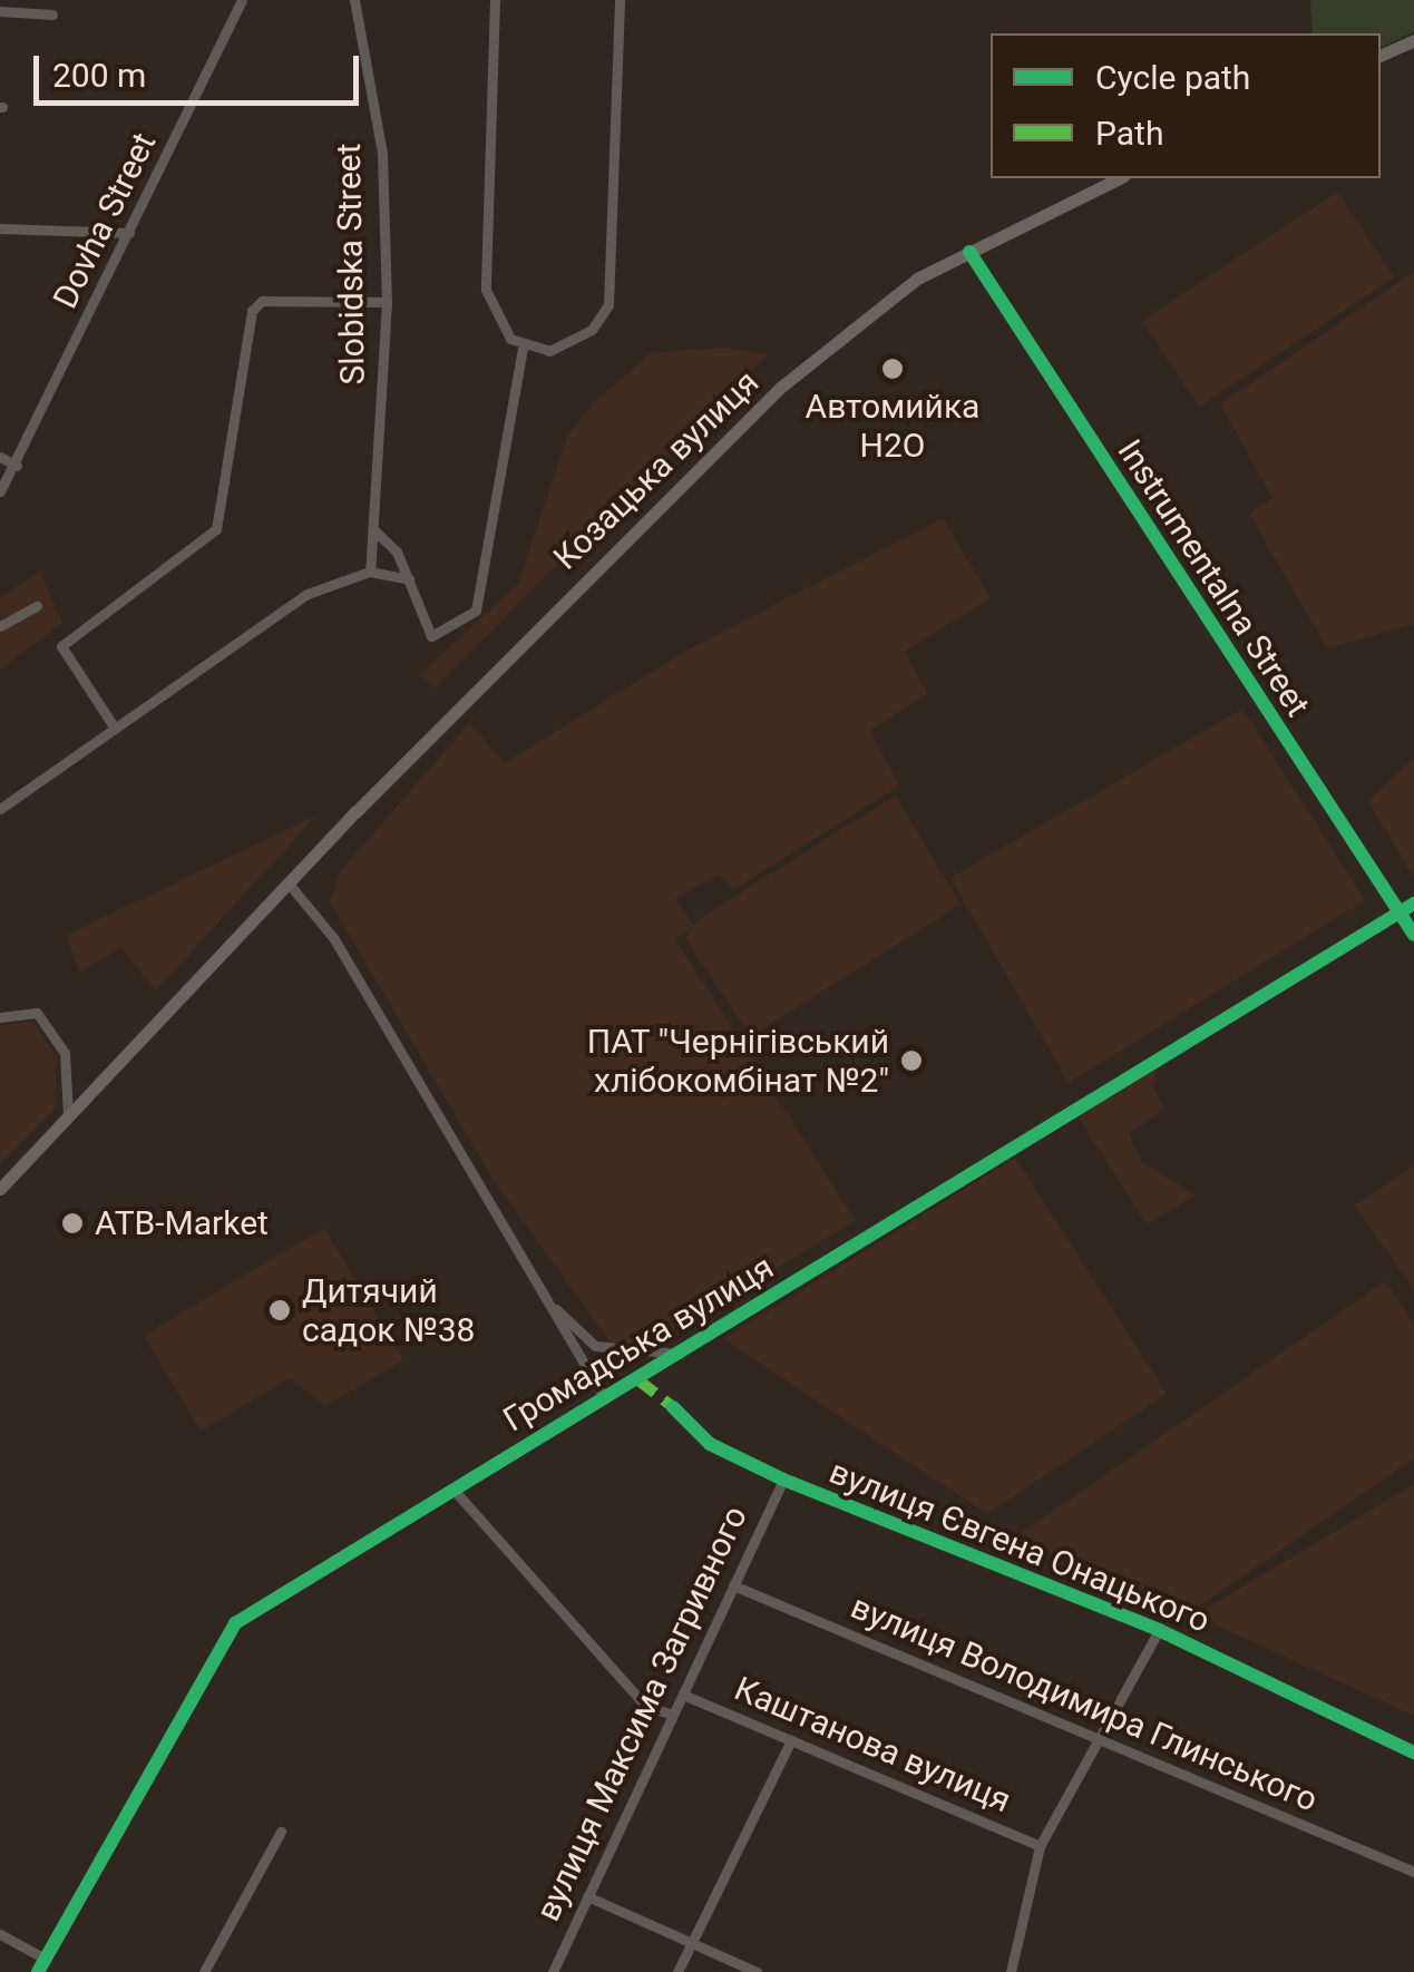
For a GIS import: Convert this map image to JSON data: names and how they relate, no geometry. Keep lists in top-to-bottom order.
{
  "streets": {
    "main road": ["Козацька вулиця"],
    "street": [
      "Dovha Street",
      "Slobidska Street",
      "Instrumentalna Street",
      "Громадська вулиця",
      "вулиця Євгена Онацького",
      "вулиця Володимира Глинського",
      "вулиця Максима Загривного",
      "Каштанова вулиця"
    ]
  },
  "crossings": [
    ["Козацька вулиця", "Instrumentalna Street"],
    ["Instrumentalna Street", "Громадська вулиця"],
    ["вулиця Євгена Онацького", "вулиця Максима Загривного"],
    ["вулиця Володимира Глинського", "вулиця Максима Загривного"],
    ["вулиця Максима Загривного", "Каштанова вулиця"]
  ],
  "places": [
    "Автомийка H2O",
    "ПАТ \"Чернігівський хлібокомбінат №2\"",
    "ATB-Market",
    "Дитячий садок №38"
  ],
  "legend": ["Cycle path", "Path"],
  "scale_bar": "200 m"
}
